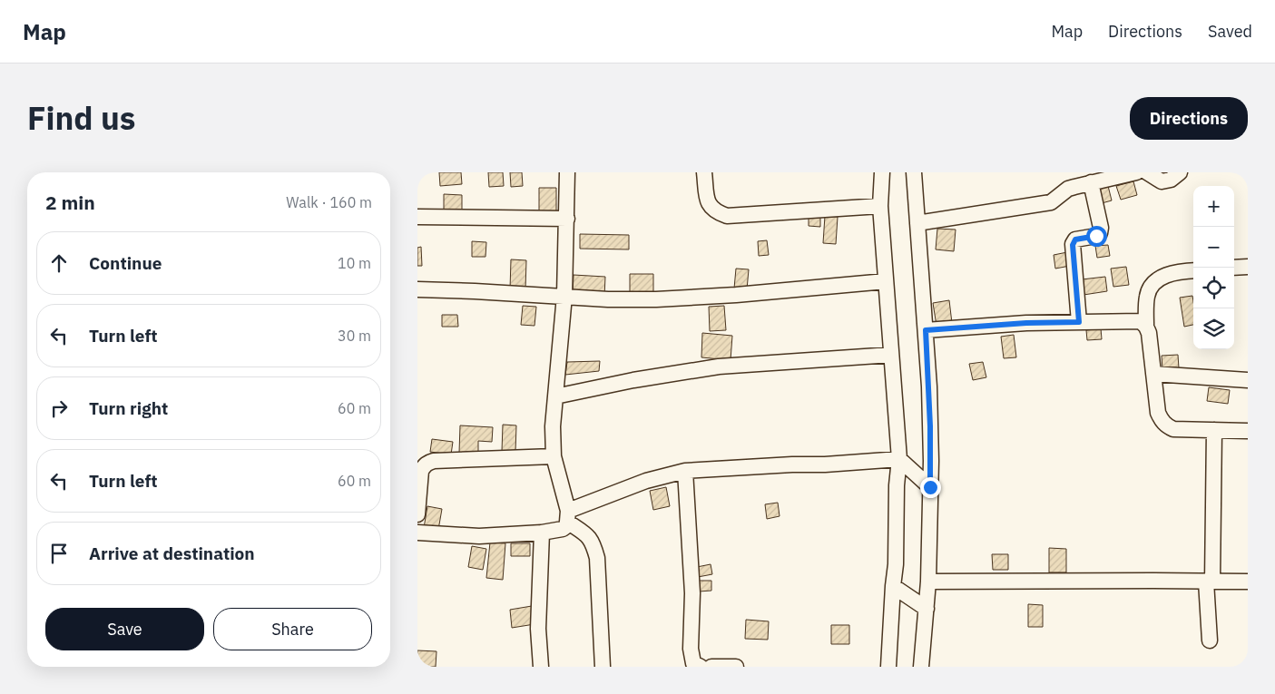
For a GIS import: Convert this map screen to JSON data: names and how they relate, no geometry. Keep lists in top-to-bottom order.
{
  "page": {
    "header": "Map",
    "nav": ["Map", "Directions", "Saved"],
    "title": "Find us",
    "buttons": [
      "Directions",
      ["Save", "Share"]
    ],
    "heading": ["2 min", "Walk · 160 m"],
    "map_buttons": ["+", "−"],
    "list": [
      ["Continue", "10 m"],
      ["Turn left", "30 m"],
      ["Turn right", "60 m"],
      ["Turn left", "60 m"],
      "Arrive at destination"
    ]
  }
}
